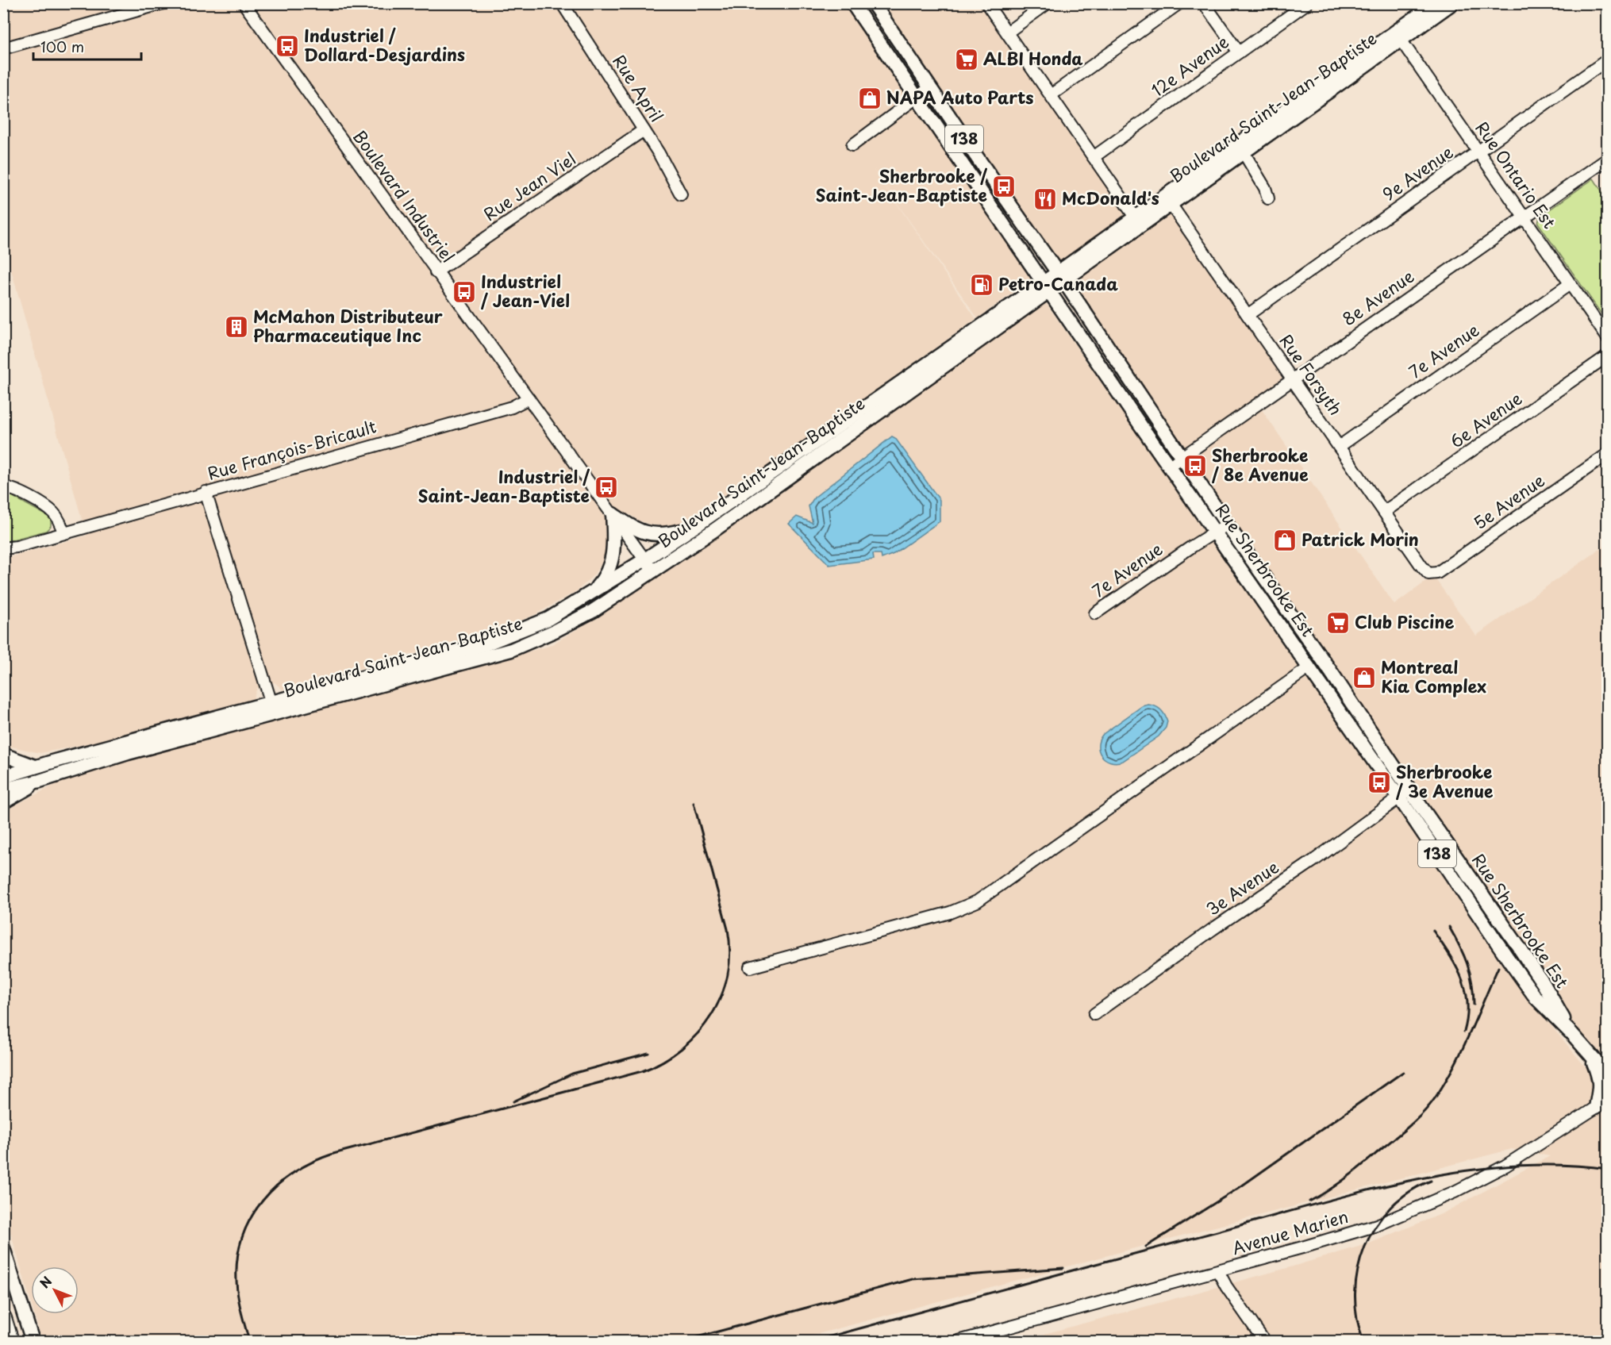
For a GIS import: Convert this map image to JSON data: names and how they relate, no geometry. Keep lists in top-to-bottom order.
{
  "streets": {
    "main road": ["Boulevard Saint-Jean-Baptiste", "138", "Rue Sherbrooke Est"],
    "street": [
      "12e Avenue",
      "Rue April",
      "9e Avenue",
      "Rue Ontario Est",
      "Rue Jean Viel",
      "Boulevard Industriel",
      "8e Avenue",
      "7e Avenue",
      "Rue Forsyth",
      "6e Avenue",
      "Rue François-Bricault",
      "5e Avenue",
      "3e Avenue",
      "Avenue Marien"
    ]
  },
  "crossings": [
    ["Rue April", "Rue Jean Viel"],
    ["Boulevard Saint-Jean-Baptiste", "Rue Ontario Est"],
    ["Boulevard Saint-Jean-Baptiste", "Boulevard Industriel"],
    ["Boulevard Saint-Jean-Baptiste", "Rue Forsyth"],
    ["Boulevard Saint-Jean-Baptiste", "Rue Sherbrooke Est"],
    ["9e Avenue", "Rue Ontario Est"],
    ["9e Avenue", "Rue Forsyth"],
    ["Rue Ontario Est", "8e Avenue"],
    ["Rue Ontario Est", "7e Avenue"],
    ["Rue Jean Viel", "Boulevard Industriel"],
    ["Boulevard Industriel", "Rue François-Bricault"],
    ["8e Avenue", "Rue Forsyth"],
    ["8e Avenue", "Rue Sherbrooke Est"],
    ["7e Avenue", "Rue Forsyth"],
    ["7e Avenue", "Rue Sherbrooke Est"],
    ["Rue Forsyth", "6e Avenue"],
    ["Rue Forsyth", "5e Avenue"],
    ["Rue Sherbrooke Est", "3e Avenue"]
  ],
  "places": {
    "bus stop": [
      "Industriel / Dollard-Desjardins",
      "Sherbrooke / Saint-Jean-Baptiste",
      "Industriel / Jean-Viel",
      "Sherbrooke / 8e Avenue",
      "Industriel / Saint-Jean-Baptiste",
      "Sherbrooke / 3e Avenue"
    ],
    "supermarket": ["ALBI Honda", "Club Piscine"],
    "shop": ["NAPA Auto Parts", "Patrick Morin", "Montreal Kia Complex"],
    "restaurant": ["McDonald's"],
    "fuel station": ["Petro-Canada"],
    "building": ["McMahon Distributeur Pharmaceutique Inc"]
  },
  "scale_bar": "100 m",
  "north": "top left"
}
